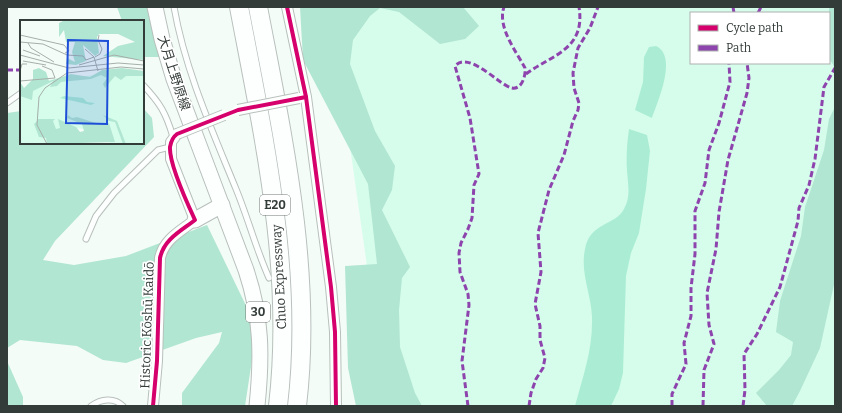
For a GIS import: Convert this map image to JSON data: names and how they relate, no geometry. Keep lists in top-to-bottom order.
{
  "streets": {
    "highway": ["E20", "Chuo Expressway"],
    "main road": ["大月上野原線", "30"],
    "street": ["Historic Kōshū Kaidō"]
  },
  "legend": ["Cycle path", "Path"]
}
